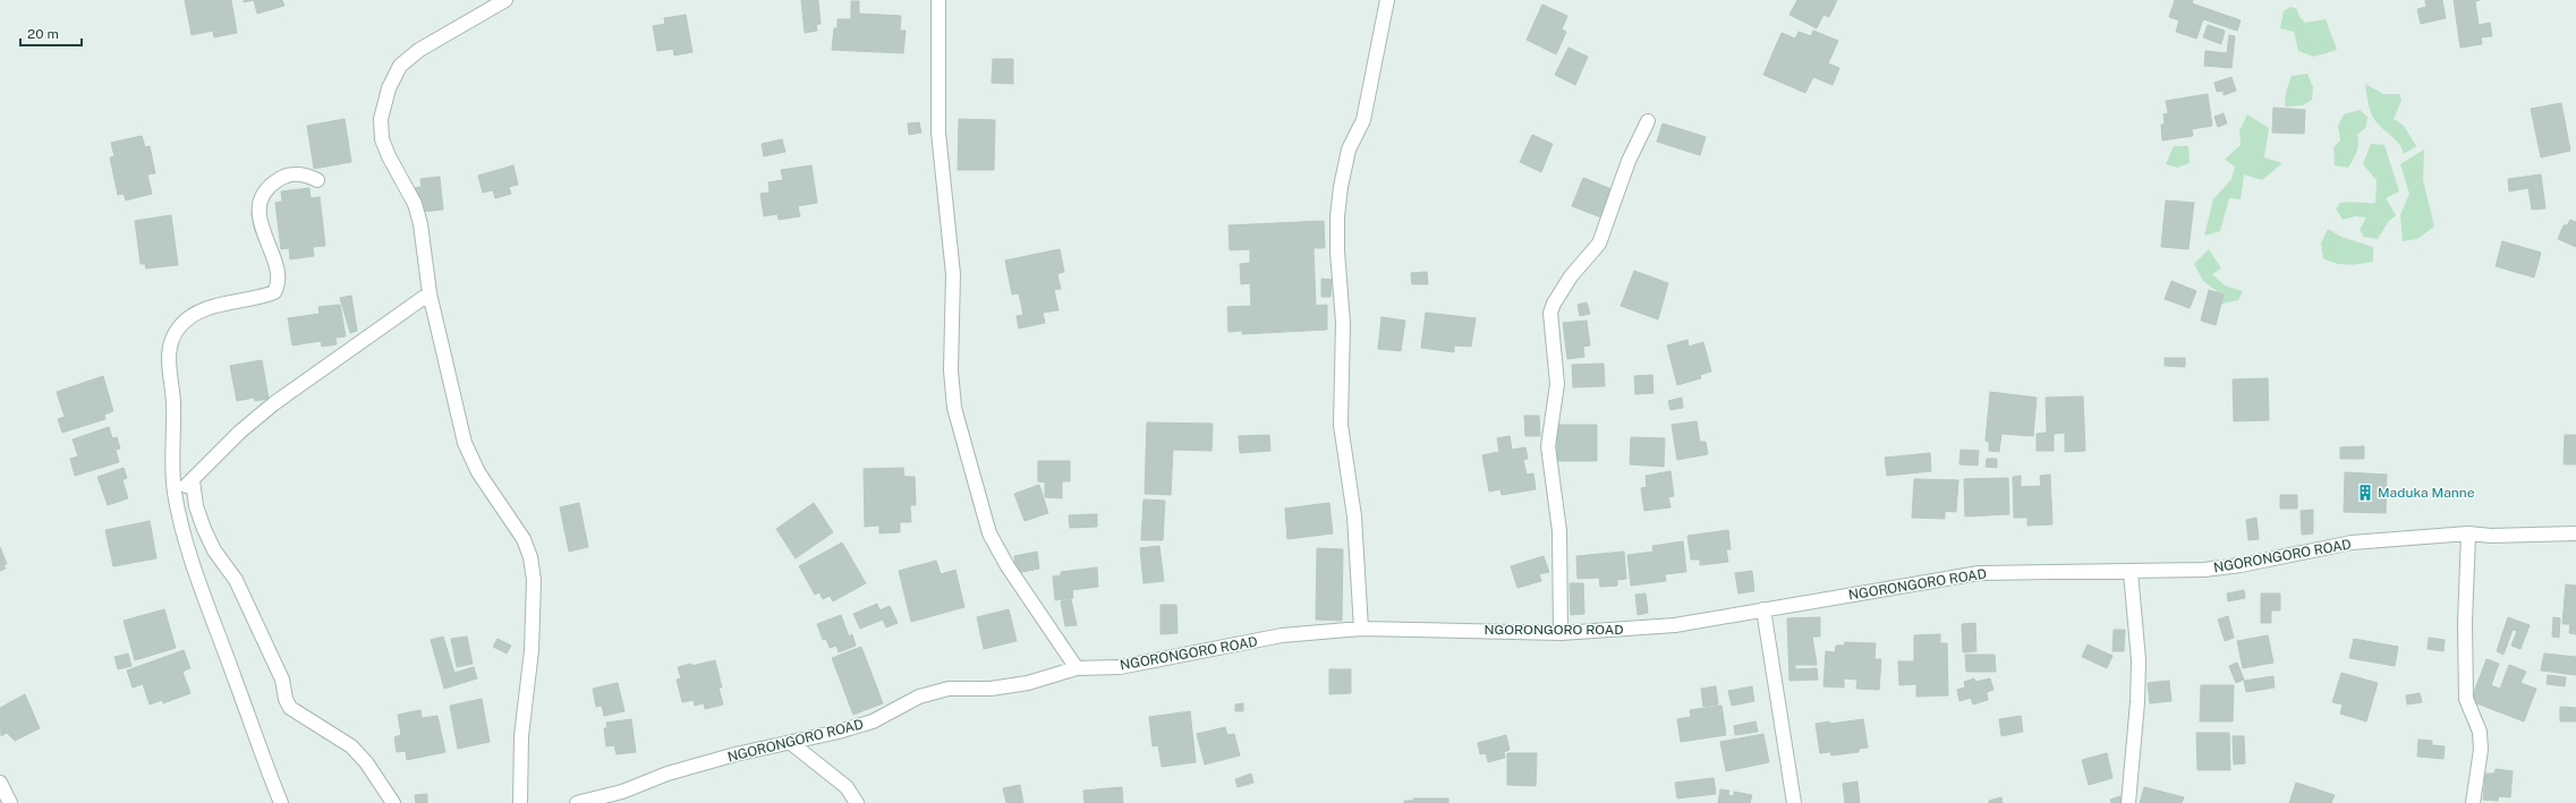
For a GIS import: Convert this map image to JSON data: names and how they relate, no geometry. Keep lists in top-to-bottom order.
{
  "streets": {
    "street": ["NGORONGORO ROAD"]
  },
  "places": {
    "building": ["Maduka Manne"]
  },
  "scale_bar": "20 m"
}
